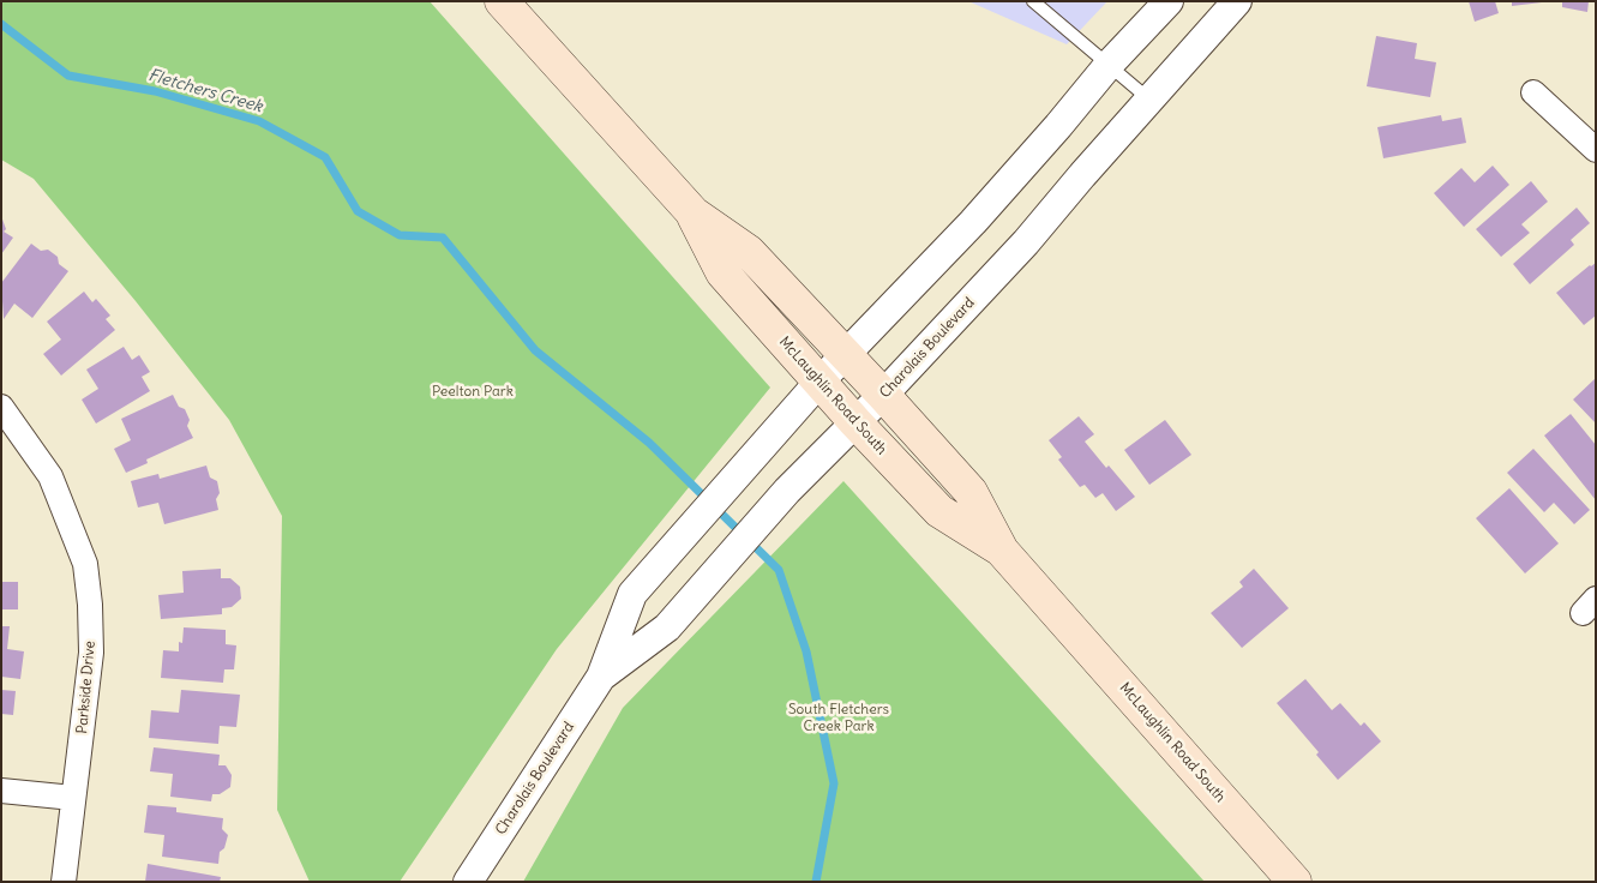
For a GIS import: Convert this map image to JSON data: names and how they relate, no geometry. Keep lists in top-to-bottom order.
{
  "streets": {
    "main road": ["McLaughlin Road South"],
    "street": ["Charolais Boulevard", "Parkside Drive"]
  },
  "crossings": [
    ["Charolais Boulevard", "McLaughlin Road South"]
  ],
  "water": ["Fletchers Creek"],
  "parks": ["Peelton Park", "South Fletchers Creek Park"]
}
